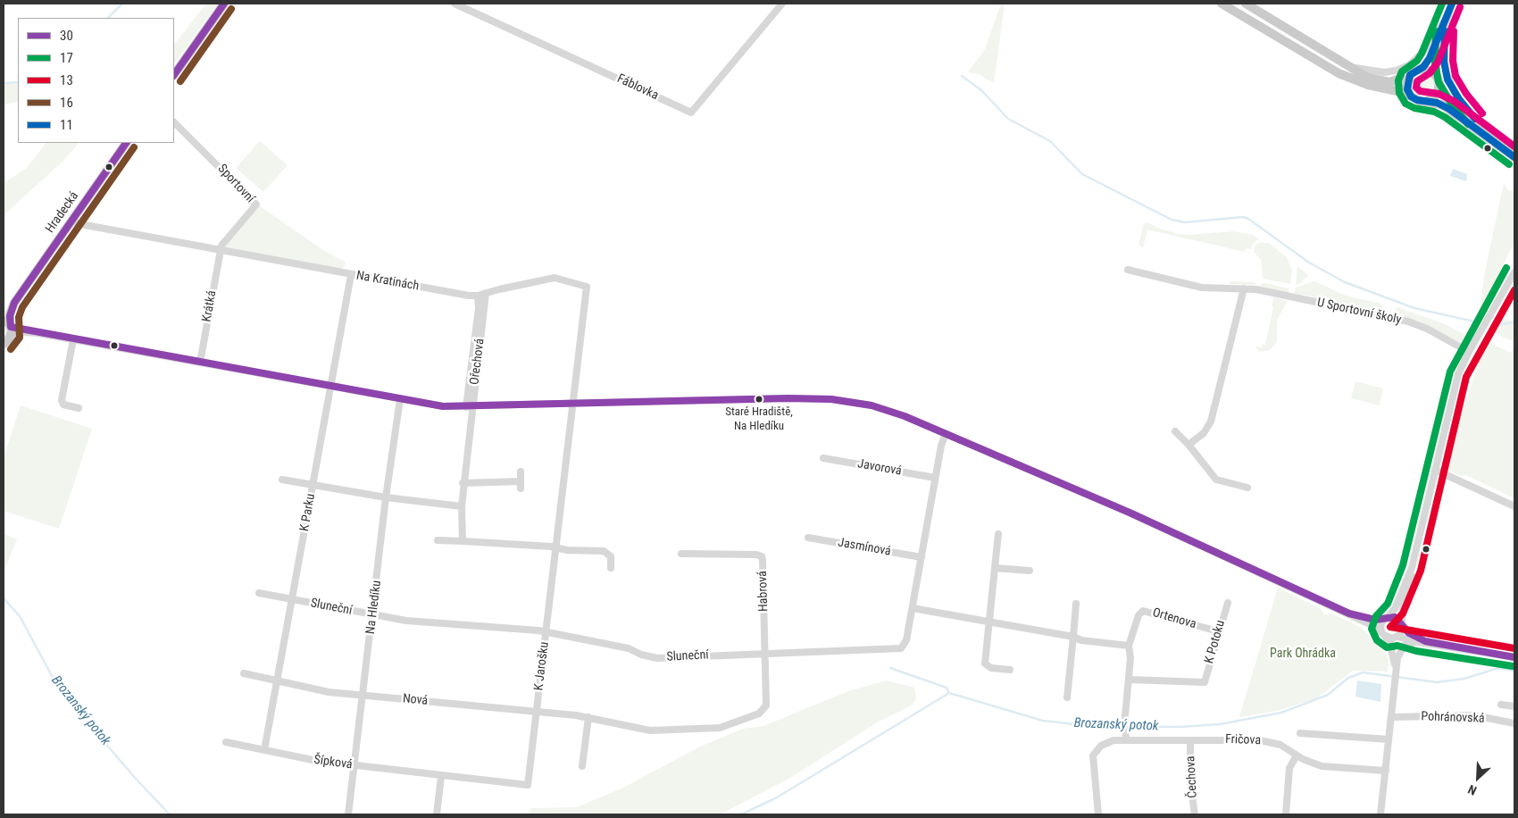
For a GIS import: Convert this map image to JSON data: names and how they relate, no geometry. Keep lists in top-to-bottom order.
{
  "streets": {
    "main road": ["Hradecká"],
    "street": [
      "Fáblovka",
      "Sportovní",
      "Na Kratinách",
      "Krátká",
      "U Sportovní školy",
      "Ořechová",
      "Javorová",
      "K Parku",
      "Jasmínová",
      "Habrová",
      "Sluneční",
      "Na Hledíku",
      "Ortenova",
      "K Potoku",
      "K Jarošku",
      "Nová",
      "Pohránovská",
      "Fričova",
      "Šípková",
      "Čechova"
    ]
  },
  "crossings": [
    ["Sportovní", "Na Kratinách"],
    ["Sportovní", "Krátká"],
    ["Hradecká", "Na Kratinách"],
    ["Na Kratinách", "Krátká"],
    ["Na Kratinách", "Ořechová"],
    ["Na Kratinách", "K Parku"],
    ["Javorová", "Sluneční"],
    ["K Parku", "Sluneční"],
    ["K Parku", "Nová"],
    ["K Parku", "Šípková"],
    ["Jasmínová", "Sluneční"],
    ["Habrová", "Sluneční"],
    ["Habrová", "Nová"],
    ["Sluneční", "Na Hledíku"],
    ["Sluneční", "K Jarošku"],
    ["Sluneční", "Nová"],
    ["Na Hledíku", "Nová"],
    ["Na Hledíku", "Šípková"],
    ["Ortenova", "K Potoku"],
    ["Ortenova", "Fričova"],
    ["K Jarošku", "Nová"],
    ["K Jarošku", "Šípková"],
    ["Fričova", "Čechova"]
  ],
  "water": ["Brozanský potok"],
  "parks": ["Park Ohrádka"],
  "places": ["Staré Hradiště, Na Hledíku"],
  "lines": [
    "transit line 30",
    "transit line 17",
    "transit line 11",
    "transit line 16",
    "transit line 13"
  ],
  "legend": [
    "30",
    "17",
    "13",
    "16",
    "11"
  ],
  "north": "bottom left"
}
